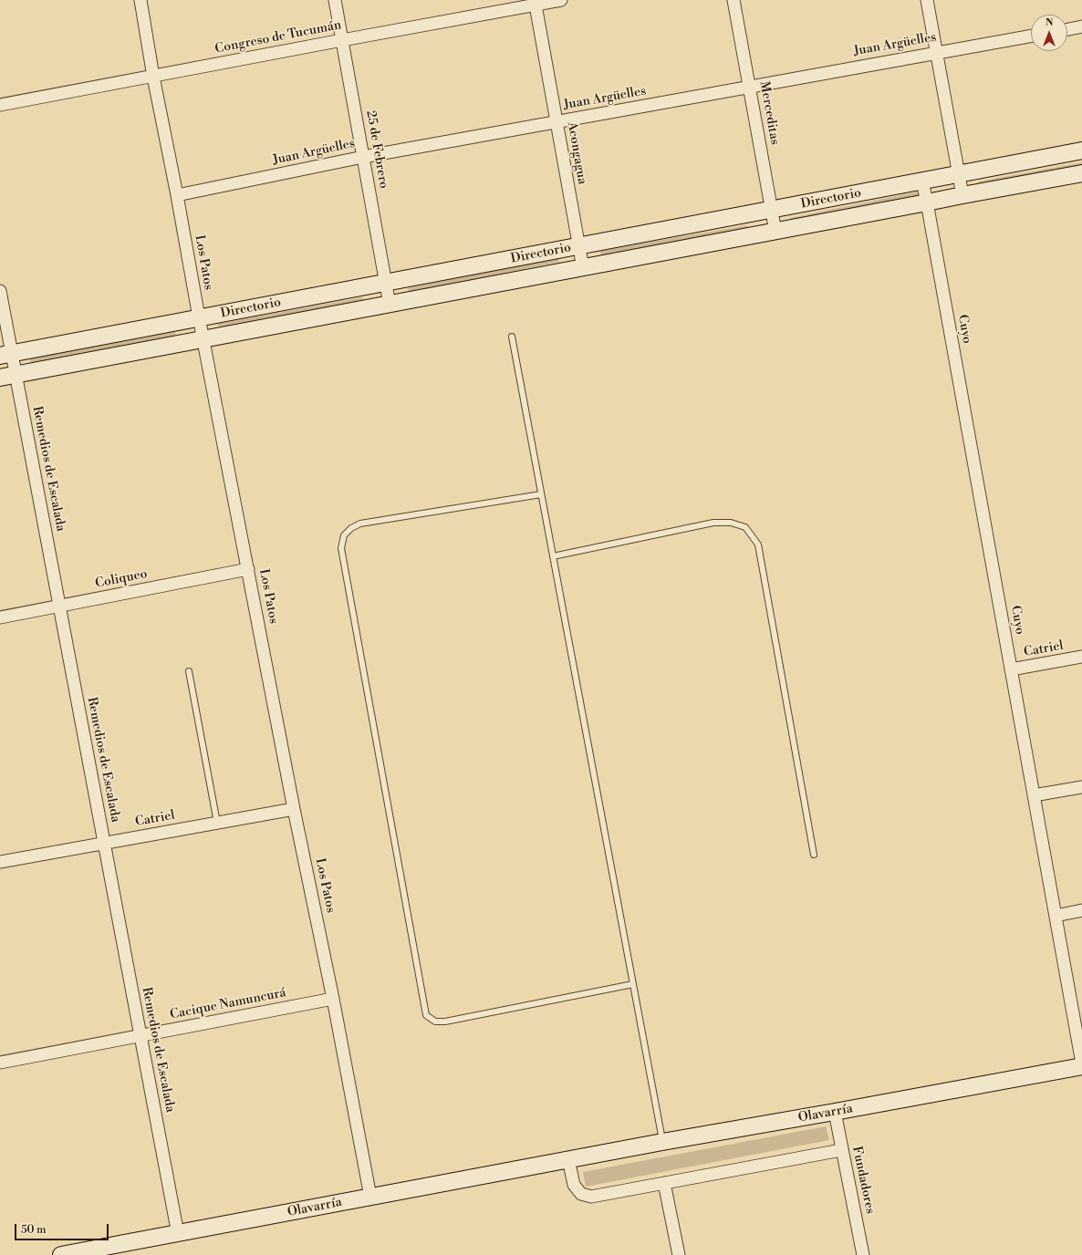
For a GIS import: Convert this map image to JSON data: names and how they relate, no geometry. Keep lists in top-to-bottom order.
{
  "streets": {
    "main road": ["Directorio", "Olavarría"],
    "street": [
      "Congreso de Tucumán",
      "Juan Argüelles",
      "Merceditas",
      "25 de Febrero",
      "Acongagua",
      "Los Patos",
      "Cuyo",
      "Remedios de Escalada",
      "Coliqueo",
      "Catriel",
      "Cacique Namuncurá",
      "Fundadores"
    ]
  },
  "crossings": [
    ["Congreso de Tucumán", "25 de Febrero"],
    ["Congreso de Tucumán", "Acongagua"],
    ["Congreso de Tucumán", "Los Patos"],
    ["Juan Argüelles", "Merceditas"],
    ["Juan Argüelles", "25 de Febrero"],
    ["Juan Argüelles", "Acongagua"],
    ["Juan Argüelles", "Los Patos"],
    ["Merceditas", "Directorio"],
    ["25 de Febrero", "Directorio"],
    ["Acongagua", "Directorio"],
    ["Directorio", "Los Patos"],
    ["Directorio", "Cuyo"],
    ["Directorio", "Remedios de Escalada"],
    ["Los Patos", "Coliqueo"],
    ["Los Patos", "Catriel"],
    ["Los Patos", "Cacique Namuncurá"],
    ["Los Patos", "Olavarría"],
    ["Cuyo", "Catriel"],
    ["Cuyo", "Olavarría"],
    ["Remedios de Escalada", "Coliqueo"],
    ["Remedios de Escalada", "Catriel"],
    ["Remedios de Escalada", "Cacique Namuncurá"],
    ["Remedios de Escalada", "Olavarría"],
    ["Olavarría", "Fundadores"]
  ],
  "scale_bar": "50 m",
  "north": "top"
}
